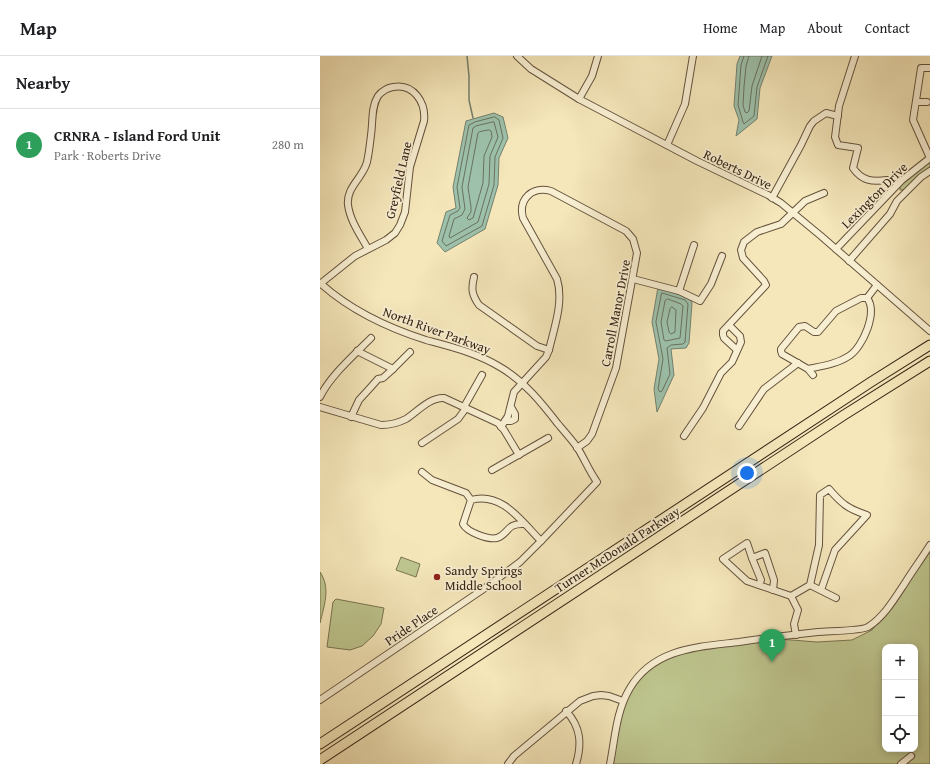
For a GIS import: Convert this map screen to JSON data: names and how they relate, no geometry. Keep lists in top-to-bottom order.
{
  "streets": {
    "highway": ["Turner McDonald Parkway"],
    "street": [
      "Roberts Drive",
      "Greyfield Lane",
      "Lexington Drive",
      "Carroll Manor Drive",
      "North River Parkway",
      "Pride Place"
    ]
  },
  "crossings": [
    ["Roberts Drive", "Lexington Drive"],
    ["Greyfield Lane", "North River Parkway"],
    ["Carroll Manor Drive", "North River Parkway"],
    ["North River Parkway", "Pride Place"]
  ],
  "places": ["Sandy Springs Middle School"],
  "page": {
    "header": "Map",
    "nav": [
      "Home",
      "Map",
      "About",
      "Contact"
    ],
    "heading": "Nearby",
    "list": [
      {
        "mark": "1",
        "name": "CRNRA - Island Ford Unit",
        "note": "Park · Roberts Drive",
        "value": "280 m"
      }
    ],
    "pins": "1",
    "map_buttons": ["+", "−"]
  }
}
